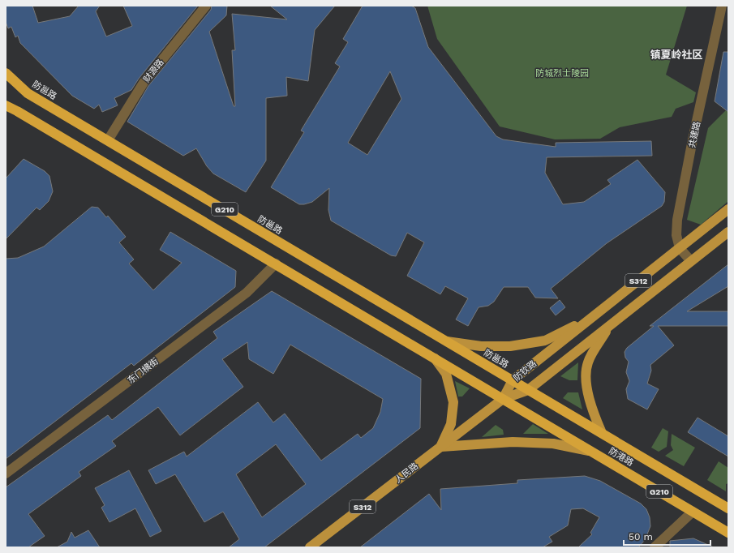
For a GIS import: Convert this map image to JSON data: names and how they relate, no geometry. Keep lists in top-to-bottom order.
{
  "streets": {
    "highway": ["防邕路", "G210", "防港路"],
    "main road": ["S312", "防钦路", "人民路"],
    "street": ["财源路", "共建路", "东门横街"]
  },
  "crossings": [
    ["财源路", "防邕路"],
    ["防邕路", "防钦路"],
    ["防邕路", "防港路"],
    ["共建路", "防钦路"],
    ["G210", "东门横街"],
    ["G210", "防钦路"],
    ["G210", "防港路"],
    ["G210", "人民路"],
    ["防钦路", "防港路"],
    ["防钦路", "人民路"],
    ["防港路", "人民路"]
  ],
  "districts": ["镇夏岭社区"],
  "parks": ["防城烈士陵园"],
  "scale_bar": "50 m"
}
